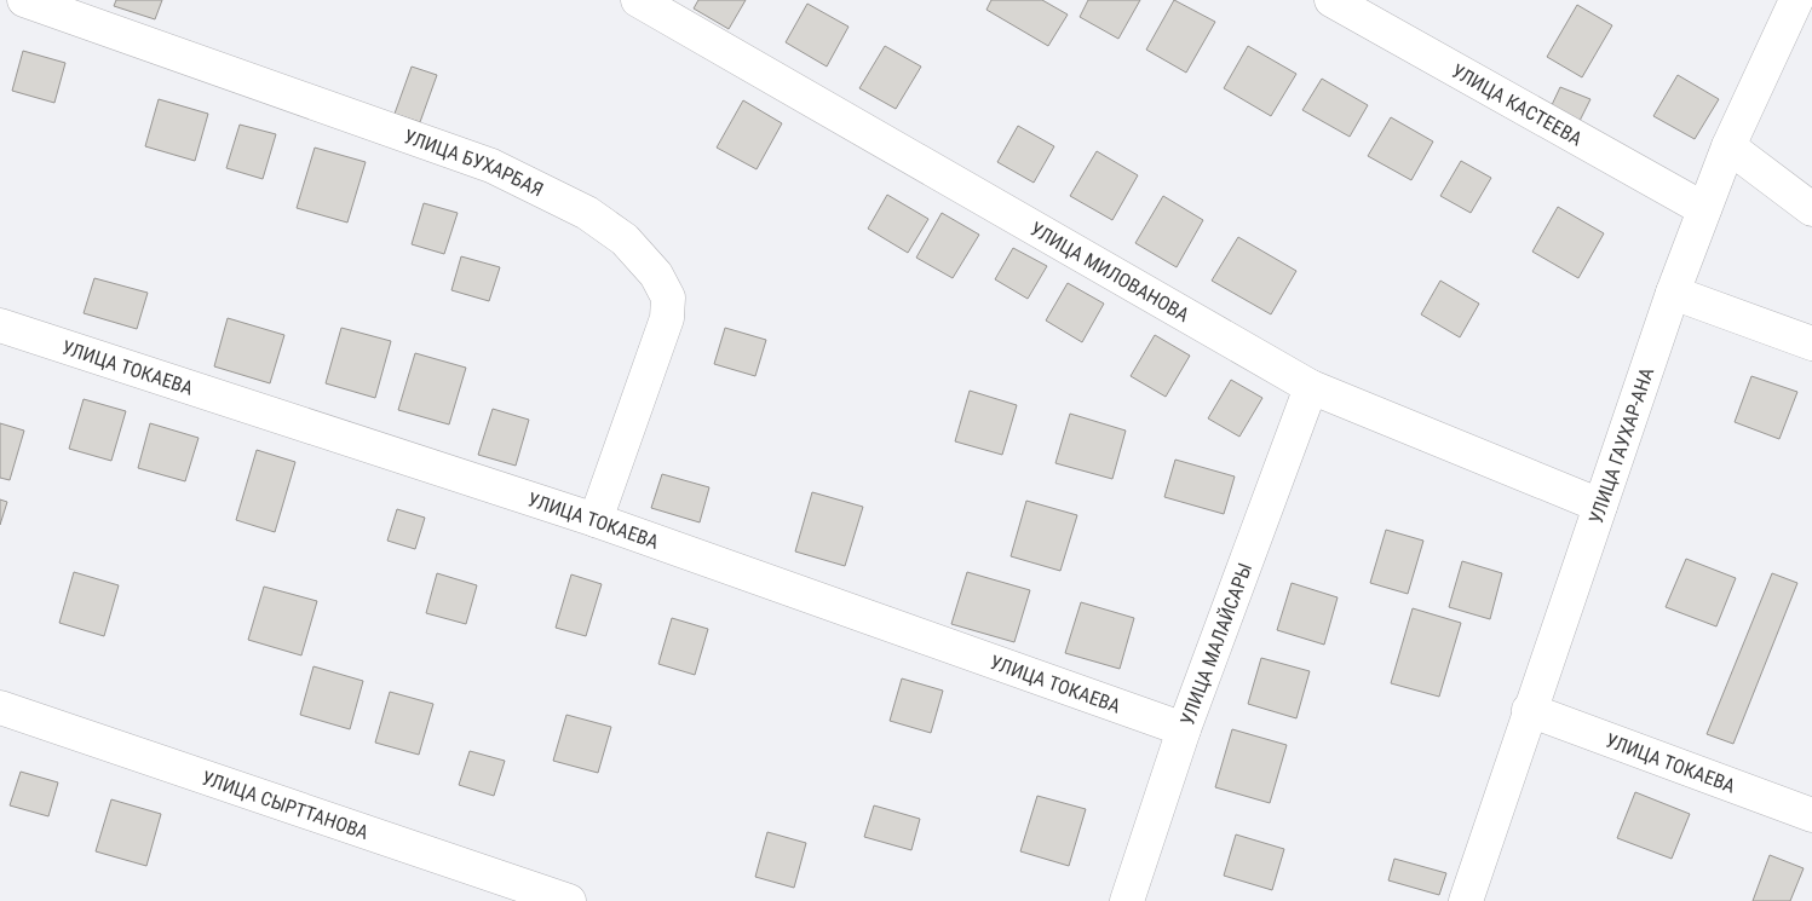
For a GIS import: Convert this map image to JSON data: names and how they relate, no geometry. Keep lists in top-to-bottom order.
{
  "streets": {
    "street": [
      "УЛИЦА КАСТЕЕВА",
      "УЛИЦА БУХАРБАЯ",
      "УЛИЦА МИЛОВАНОВА",
      "УЛИЦА ТОКАЕВА",
      "УЛИЦА ГАУХАР-АНА",
      "УЛИЦА МАЛАЙСАРЫ",
      "УЛИЦА СЫРТТАНОВА"
    ]
  },
  "crossings": [
    ["УЛИЦА КАСТЕЕВА", "УЛИЦА ГАУХАР-АНА"],
    ["УЛИЦА БУХАРБАЯ", "УЛИЦА ТОКАЕВА"],
    ["УЛИЦА МИЛОВАНОВА", "УЛИЦА ГАУХАР-АНА"],
    ["УЛИЦА МИЛОВАНОВА", "УЛИЦА МАЛАЙСАРЫ"],
    ["УЛИЦА ТОКАЕВА", "УЛИЦА ГАУХАР-АНА"],
    ["УЛИЦА ТОКАЕВА", "УЛИЦА МАЛАЙСАРЫ"]
  ]
}
